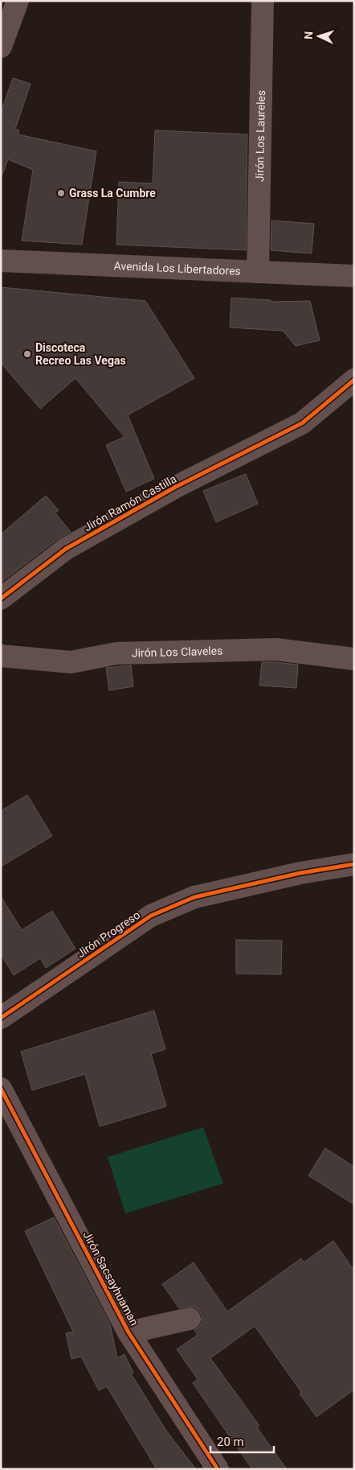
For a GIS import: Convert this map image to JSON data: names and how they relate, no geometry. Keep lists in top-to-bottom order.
{
  "streets": {
    "street": [
      "Jirón Los Laureles",
      "Avenida Los Libertadores",
      "Jirón Ramón Castilla",
      "Jirón Los Claveles",
      "Jirón Progreso",
      "Jirón Sacsayhuaman"
    ]
  },
  "crossings": [
    ["Jirón Los Laureles", "Avenida Los Libertadores"]
  ],
  "places": ["Grass La Cumbre", "Discoteca Recreo Las Vegas"],
  "scale_bar": "20 m",
  "north": "left"
}
